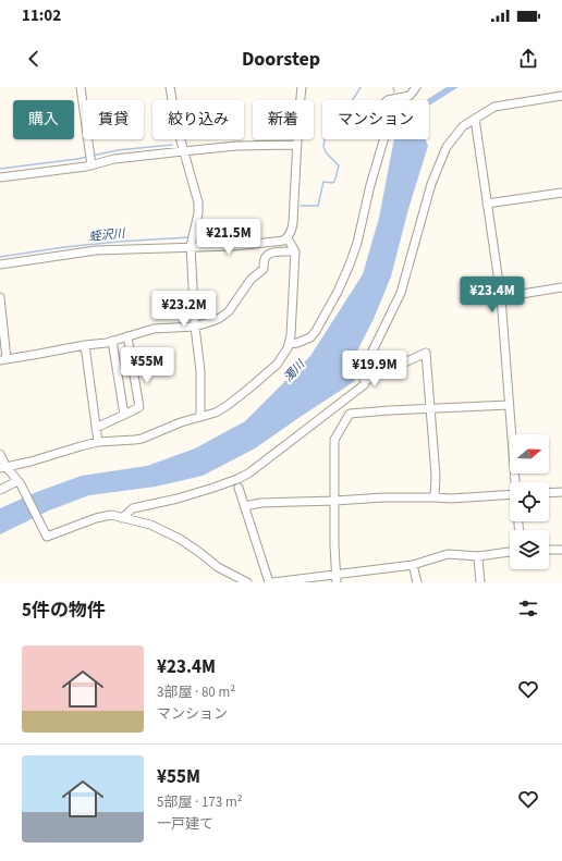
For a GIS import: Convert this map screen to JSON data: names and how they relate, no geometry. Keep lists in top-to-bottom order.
{
  "water": ["蛭沢川", "濁川"],
  "north": "right",
  "page": {
    "status": "11:02",
    "header": "Doorstep",
    "chip": [
      "購入",
      "賃貸",
      "絞り込み",
      "新着",
      "マンション"
    ],
    "price": [
      "¥21.5M",
      "¥23.4M",
      "¥23.2M",
      "¥55M",
      "¥19.9M"
    ],
    "heading": "5件の物件",
    "list": [
      {
        "name": "¥23.4M",
        "note": "3部屋 · 80 m² · マンション"
      },
      {
        "name": "¥55M",
        "note": "5部屋 · 173 m² · 一戸建て"
      }
    ]
  }
}
